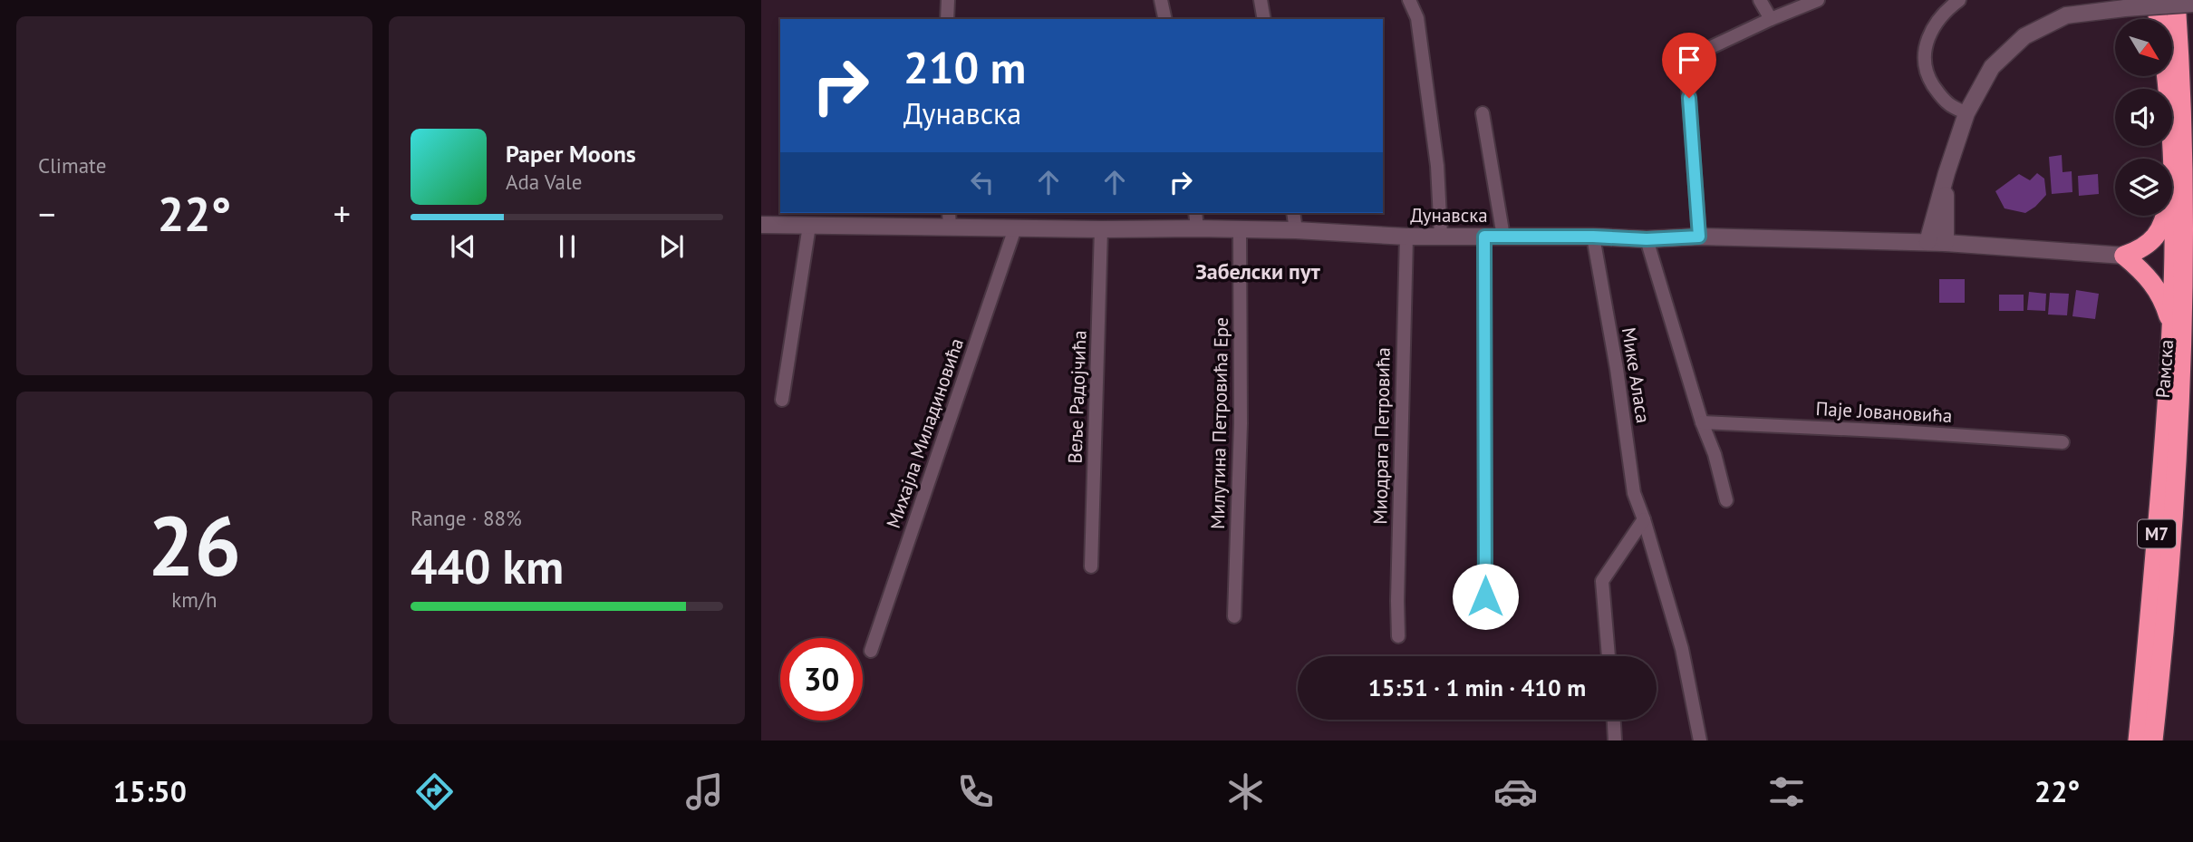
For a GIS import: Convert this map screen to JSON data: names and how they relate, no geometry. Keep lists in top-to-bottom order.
{
  "streets": {
    "highway": ["Рамска", "M7"],
    "street": [
      "Дунавска",
      "Мике Аласа",
      "Веље Радојчића",
      "Паје Јовановића",
      "Милутина Петровића Ере",
      "Михајла Миладиновића",
      "Миодрага Петровића"
    ]
  },
  "crossings": [
    ["Дунавска", "Мике Аласа"],
    ["Дунавска", "Веље Радојчића"],
    ["Дунавска", "Милутина Петровића Ере"],
    ["Дунавска", "Михајла Миладиновића"],
    ["Дунавска", "Миодрага Петровића"]
  ],
  "districts": ["Забелски пут"],
  "north": "bottom right",
  "page": {
    "tile": [
      "Climate",
      ["26", "km/h"],
      ["Range · 88%", "440 km"]
    ],
    "turn": ["210 m", "Дунавска"],
    "song": ["Paper Moons", "Ada Vale"],
    "heat": ["−", "22°", "+"],
    "limit": "30",
    "trip": "15:51 · 1 min · 410 m",
    "tabs": ["15:50", "22°"]
  }
}
